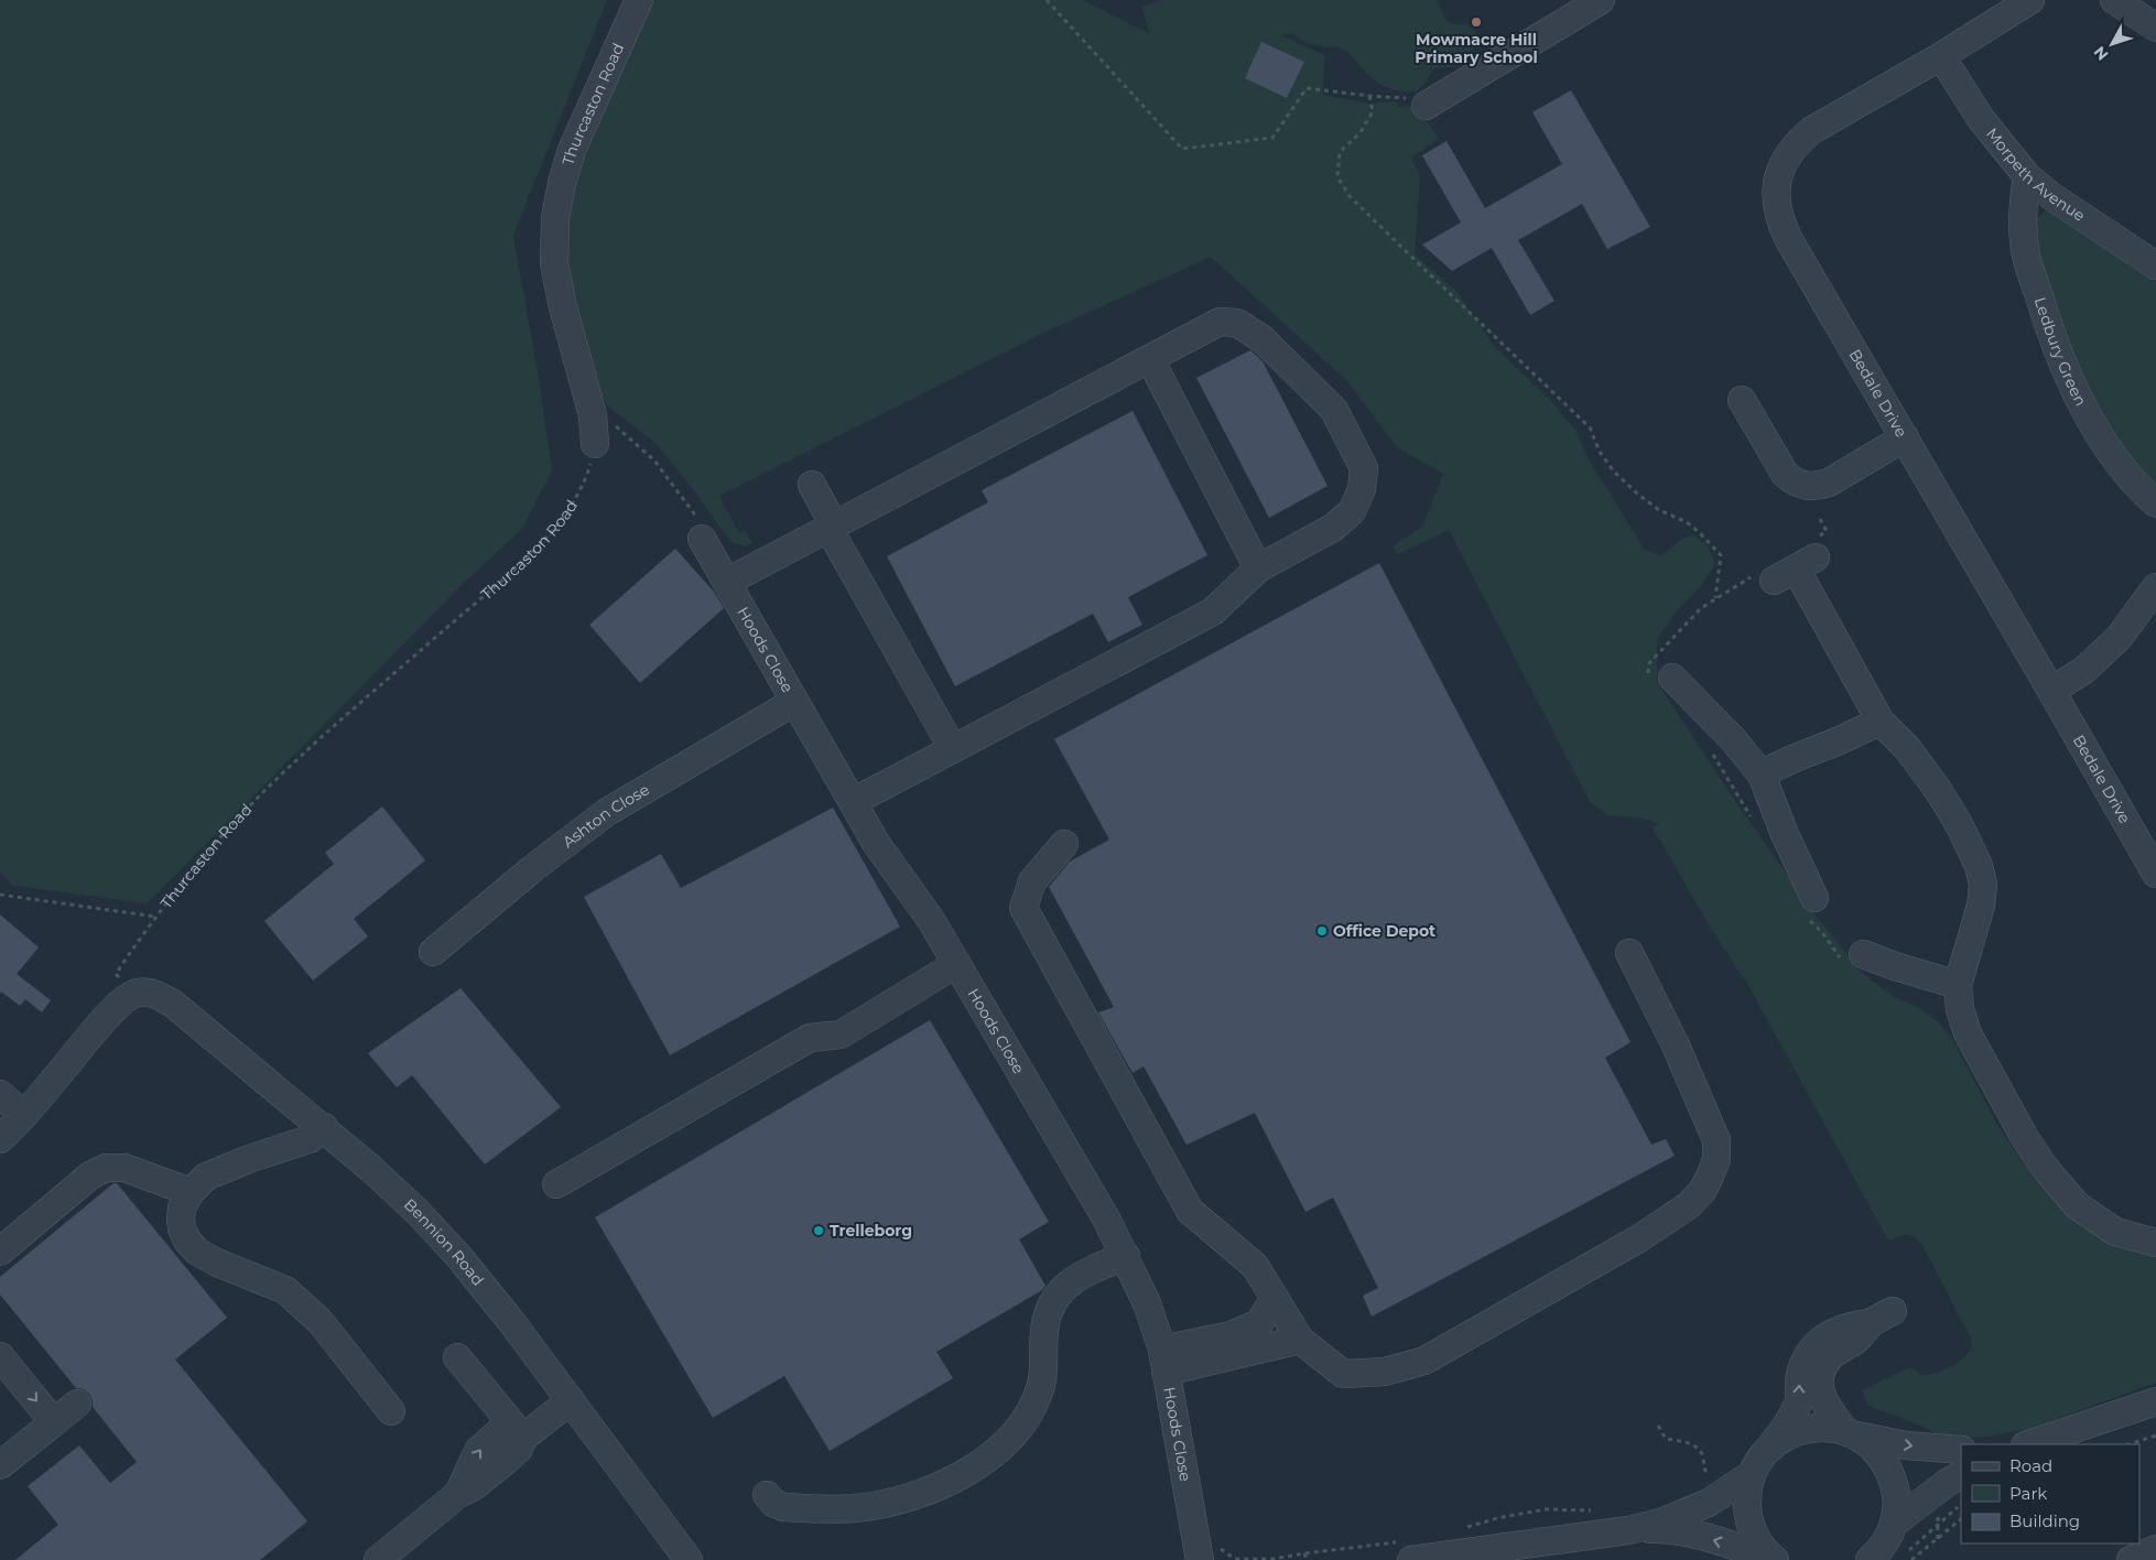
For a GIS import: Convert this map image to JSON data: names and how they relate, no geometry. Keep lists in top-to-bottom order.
{
  "streets": {
    "street": [
      "Thurcaston Road",
      "Morpeth Avenue",
      "Ledbury Green",
      "Bedale Drive",
      "Hoods Close",
      "Ashton Close",
      "Bennion Road"
    ]
  },
  "crossings": [
    ["Morpeth Avenue", "Ledbury Green"],
    ["Morpeth Avenue", "Bedale Drive"],
    ["Hoods Close", "Ashton Close"]
  ],
  "places": ["Mowmacre Hill Primary School", "Office Depot", "Trelleborg"],
  "legend": ["Road", "Park", "Building"],
  "north": "bottom left"
}
